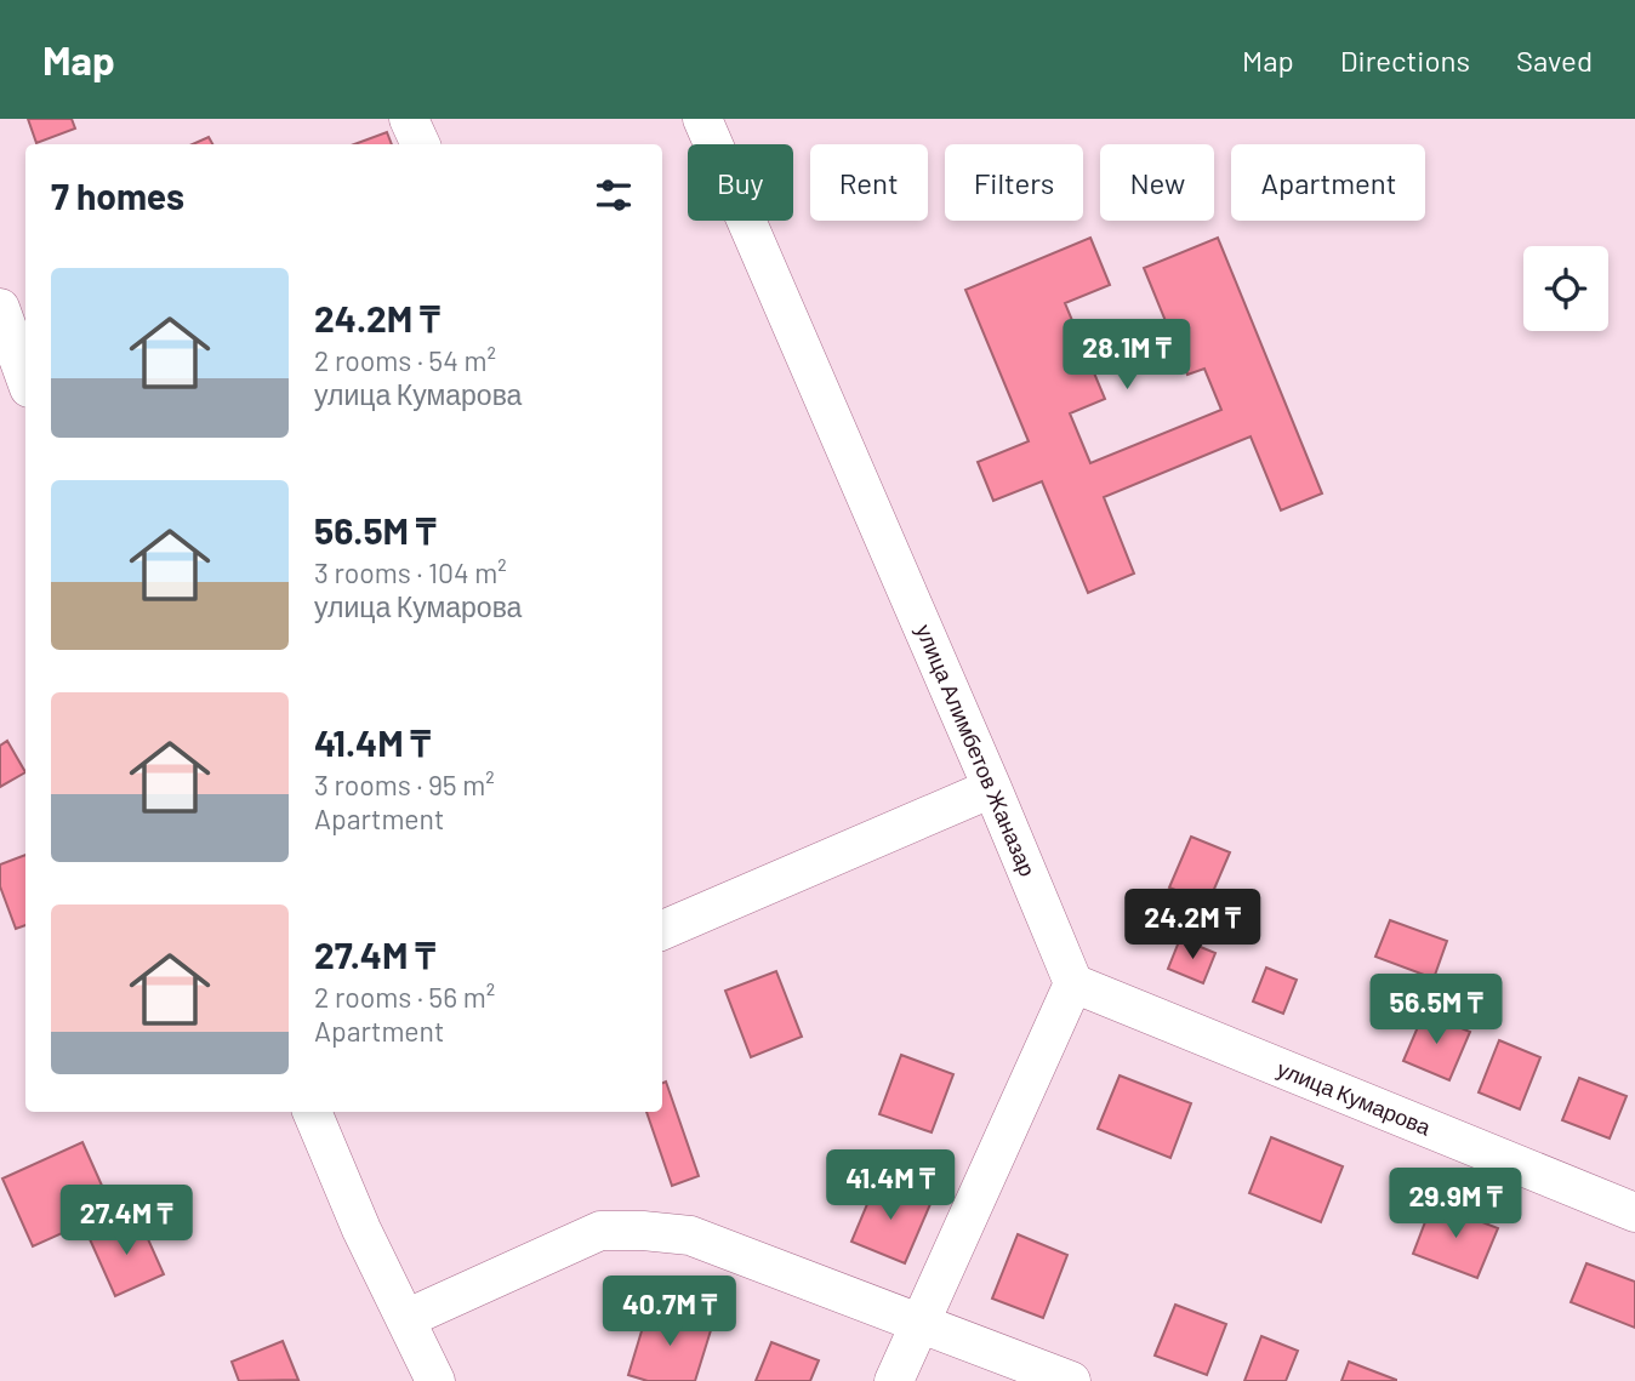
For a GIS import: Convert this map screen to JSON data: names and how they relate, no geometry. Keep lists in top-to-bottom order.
{
  "streets": {
    "street": ["улица Алимбетов Жаназар", "улица Кумарова"]
  },
  "crossings": [
    ["улица Алимбетов Жаназар", "улица Кумарова"]
  ],
  "page": {
    "header": "Map",
    "nav": ["Map", "Directions", "Saved"],
    "chip": [
      "Buy",
      "Rent",
      "Filters",
      "New",
      "Apartment"
    ],
    "heading": "7 homes",
    "list": [
      {
        "name": "24.2M ₸",
        "note": "2 rooms · 54 m² · улица Кумарова"
      },
      {
        "name": "56.5M ₸",
        "note": "3 rooms · 104 m² · улица Кумарова"
      },
      {
        "name": "41.4M ₸",
        "note": "3 rooms · 95 m² · Apartment"
      },
      {
        "name": "27.4M ₸",
        "note": "2 rooms · 56 m² · Apartment"
      }
    ],
    "price": [
      "28.1M ₸",
      "24.2M ₸",
      "56.5M ₸",
      "41.4M ₸",
      "29.9M ₸",
      "27.4M ₸",
      "40.7M ₸"
    ]
  }
}
